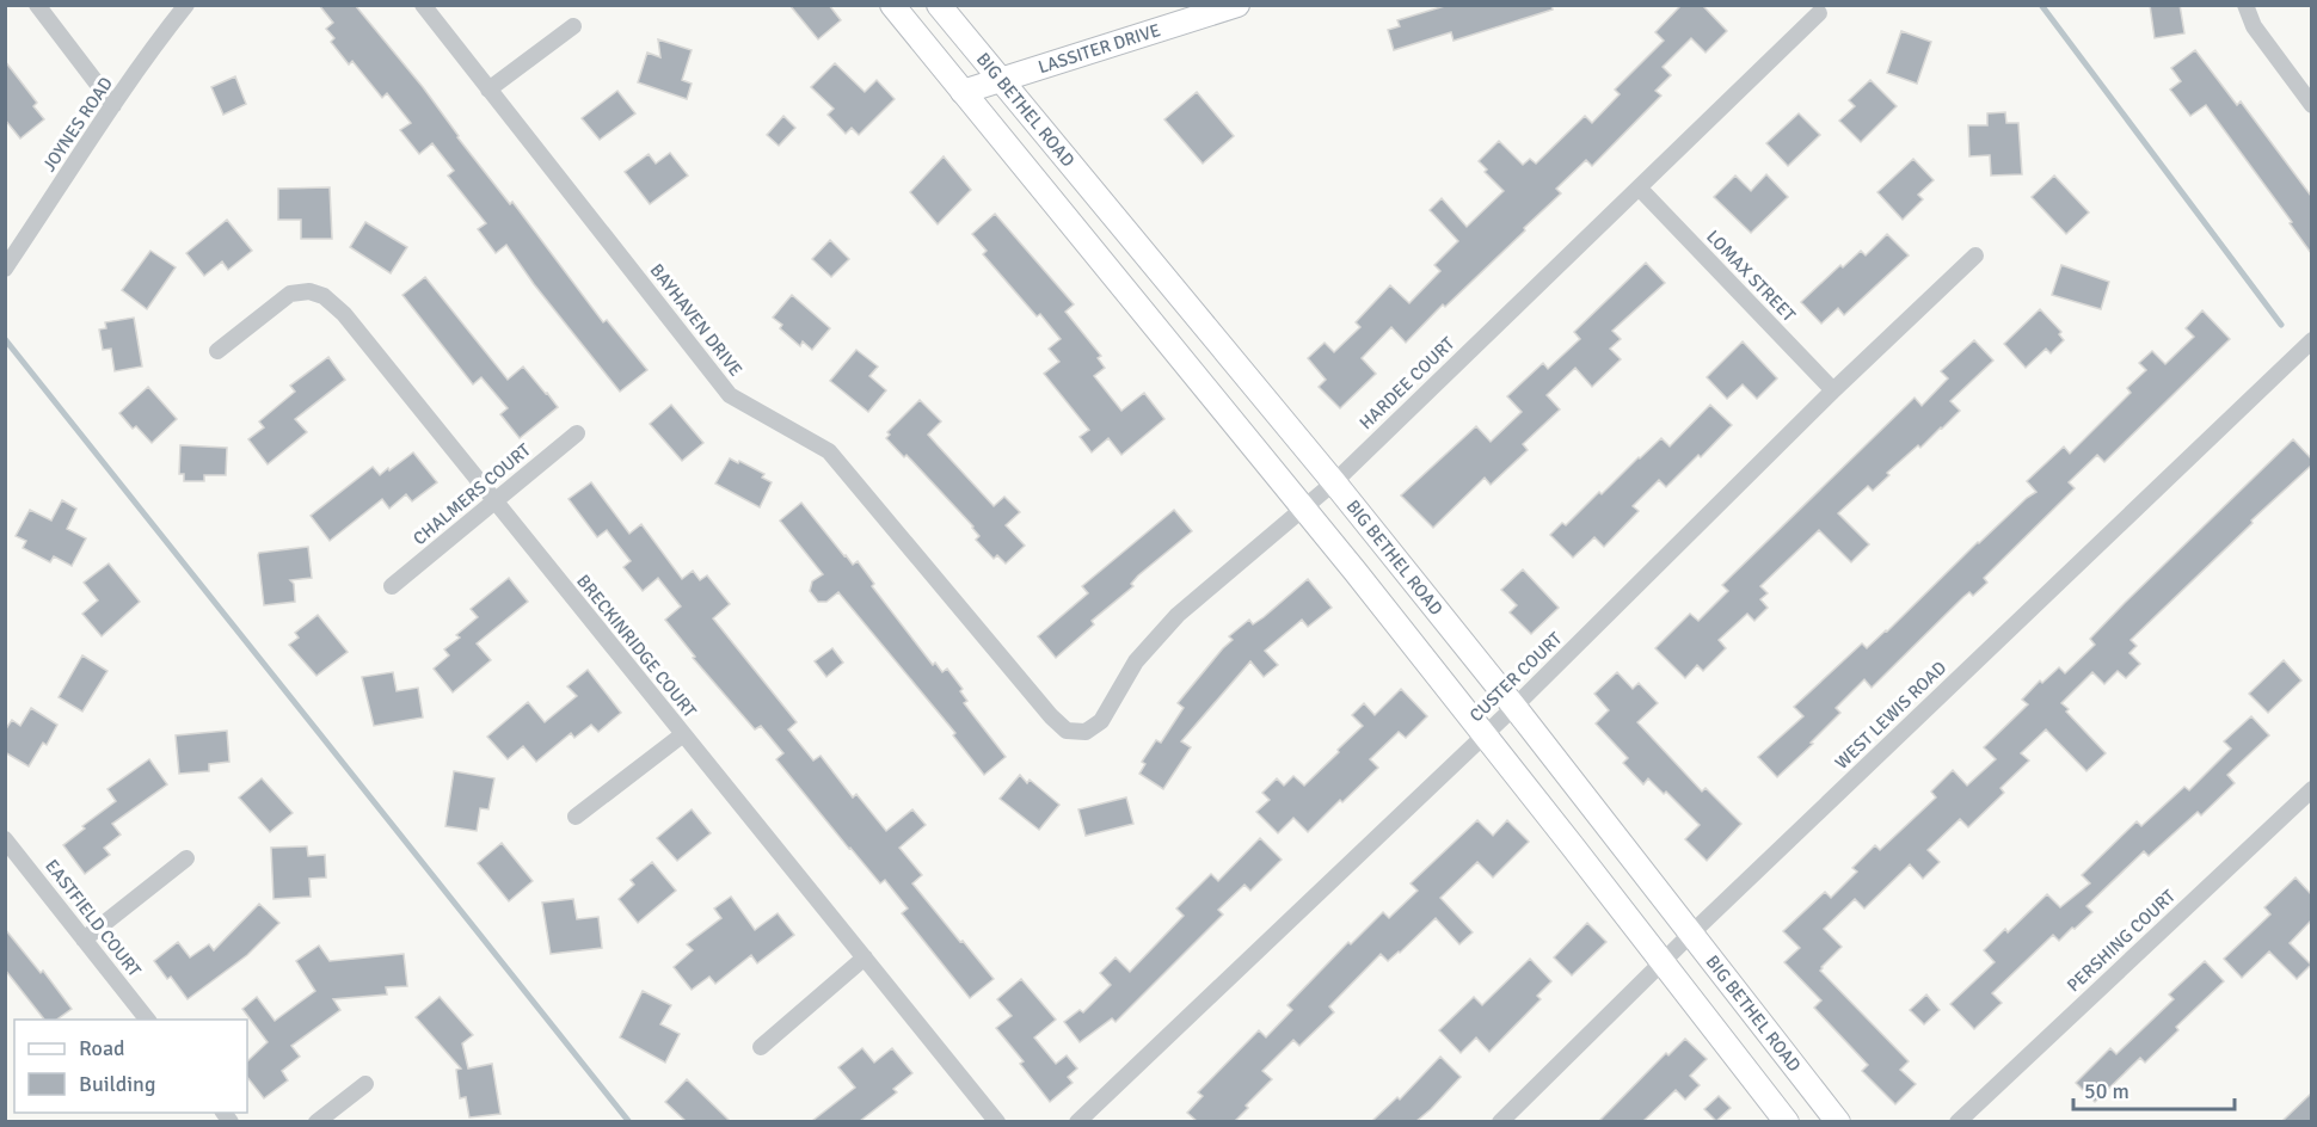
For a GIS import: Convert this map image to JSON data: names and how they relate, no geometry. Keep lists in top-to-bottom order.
{
  "streets": {
    "main road": ["LASSITER DRIVE", "BIG BETHEL ROAD"],
    "street": [
      "JOYNES ROAD",
      "LOMAX STREET",
      "BAYHAVEN DRIVE",
      "HARDEE COURT",
      "CHALMERS COURT",
      "BRECKINRIDGE COURT",
      "CUSTER COURT",
      "WEST LEWIS ROAD",
      "EASTFIELD COURT",
      "PERSHING COURT"
    ]
  },
  "crossings": [
    ["LASSITER DRIVE", "BIG BETHEL ROAD"],
    ["BIG BETHEL ROAD", "HARDEE COURT"],
    ["BIG BETHEL ROAD", "CUSTER COURT"],
    ["BIG BETHEL ROAD", "WEST LEWIS ROAD"],
    ["LOMAX STREET", "HARDEE COURT"],
    ["LOMAX STREET", "CUSTER COURT"],
    ["BAYHAVEN DRIVE", "HARDEE COURT"],
    ["CHALMERS COURT", "BRECKINRIDGE COURT"]
  ],
  "legend": ["Road", "Building"],
  "scale_bar": "50 m"
}
